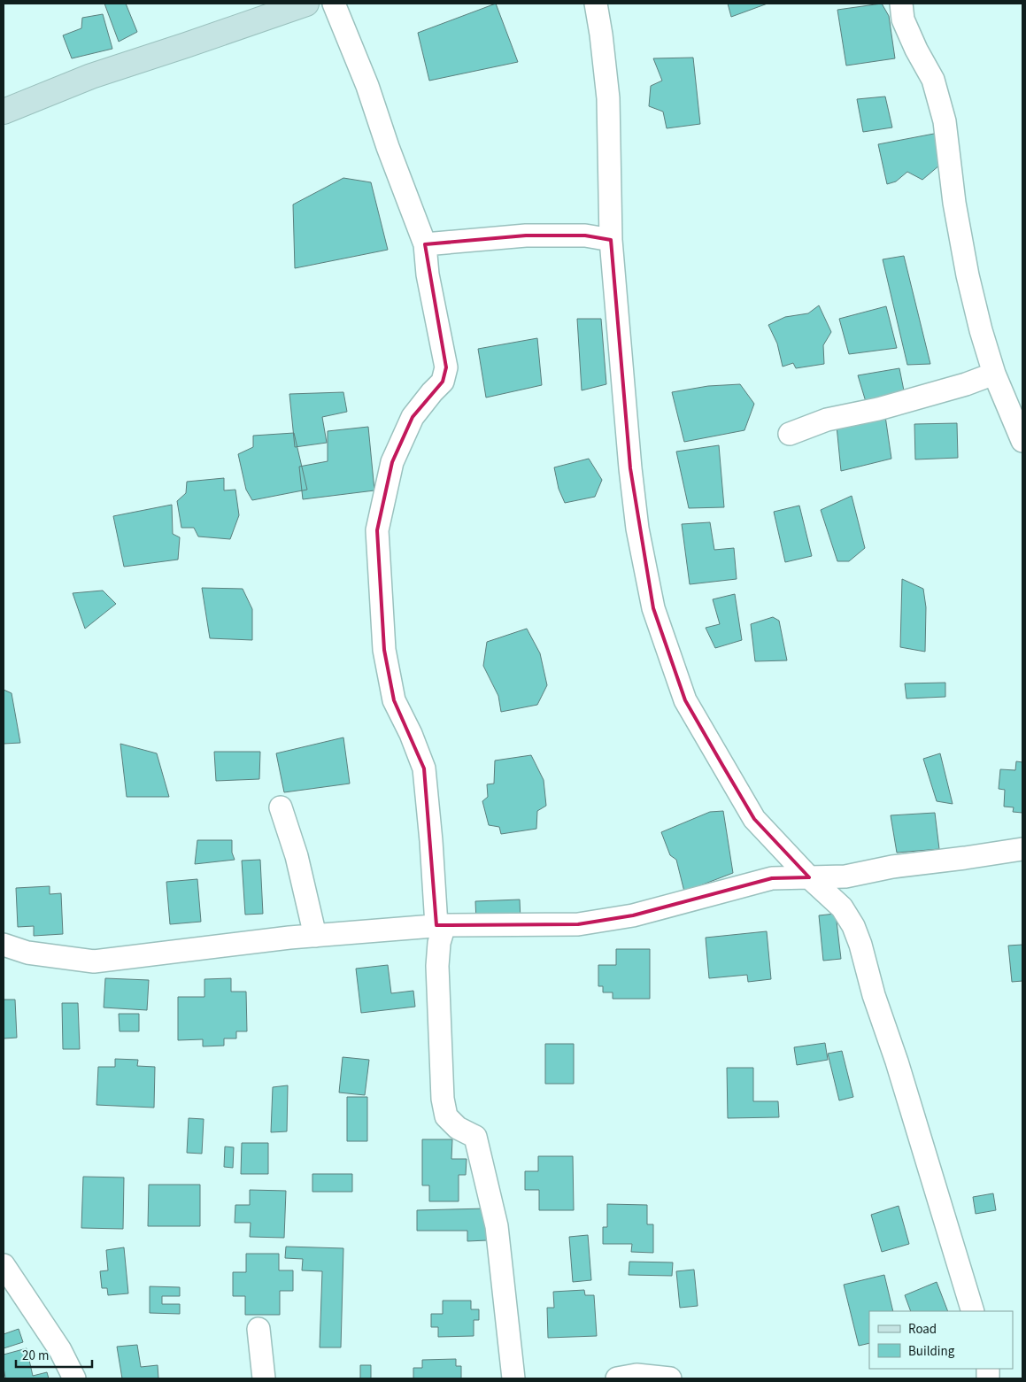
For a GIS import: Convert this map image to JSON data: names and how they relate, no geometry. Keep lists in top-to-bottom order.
{
  "legend": ["Road", "Building"],
  "scale_bar": "20 m"
}
